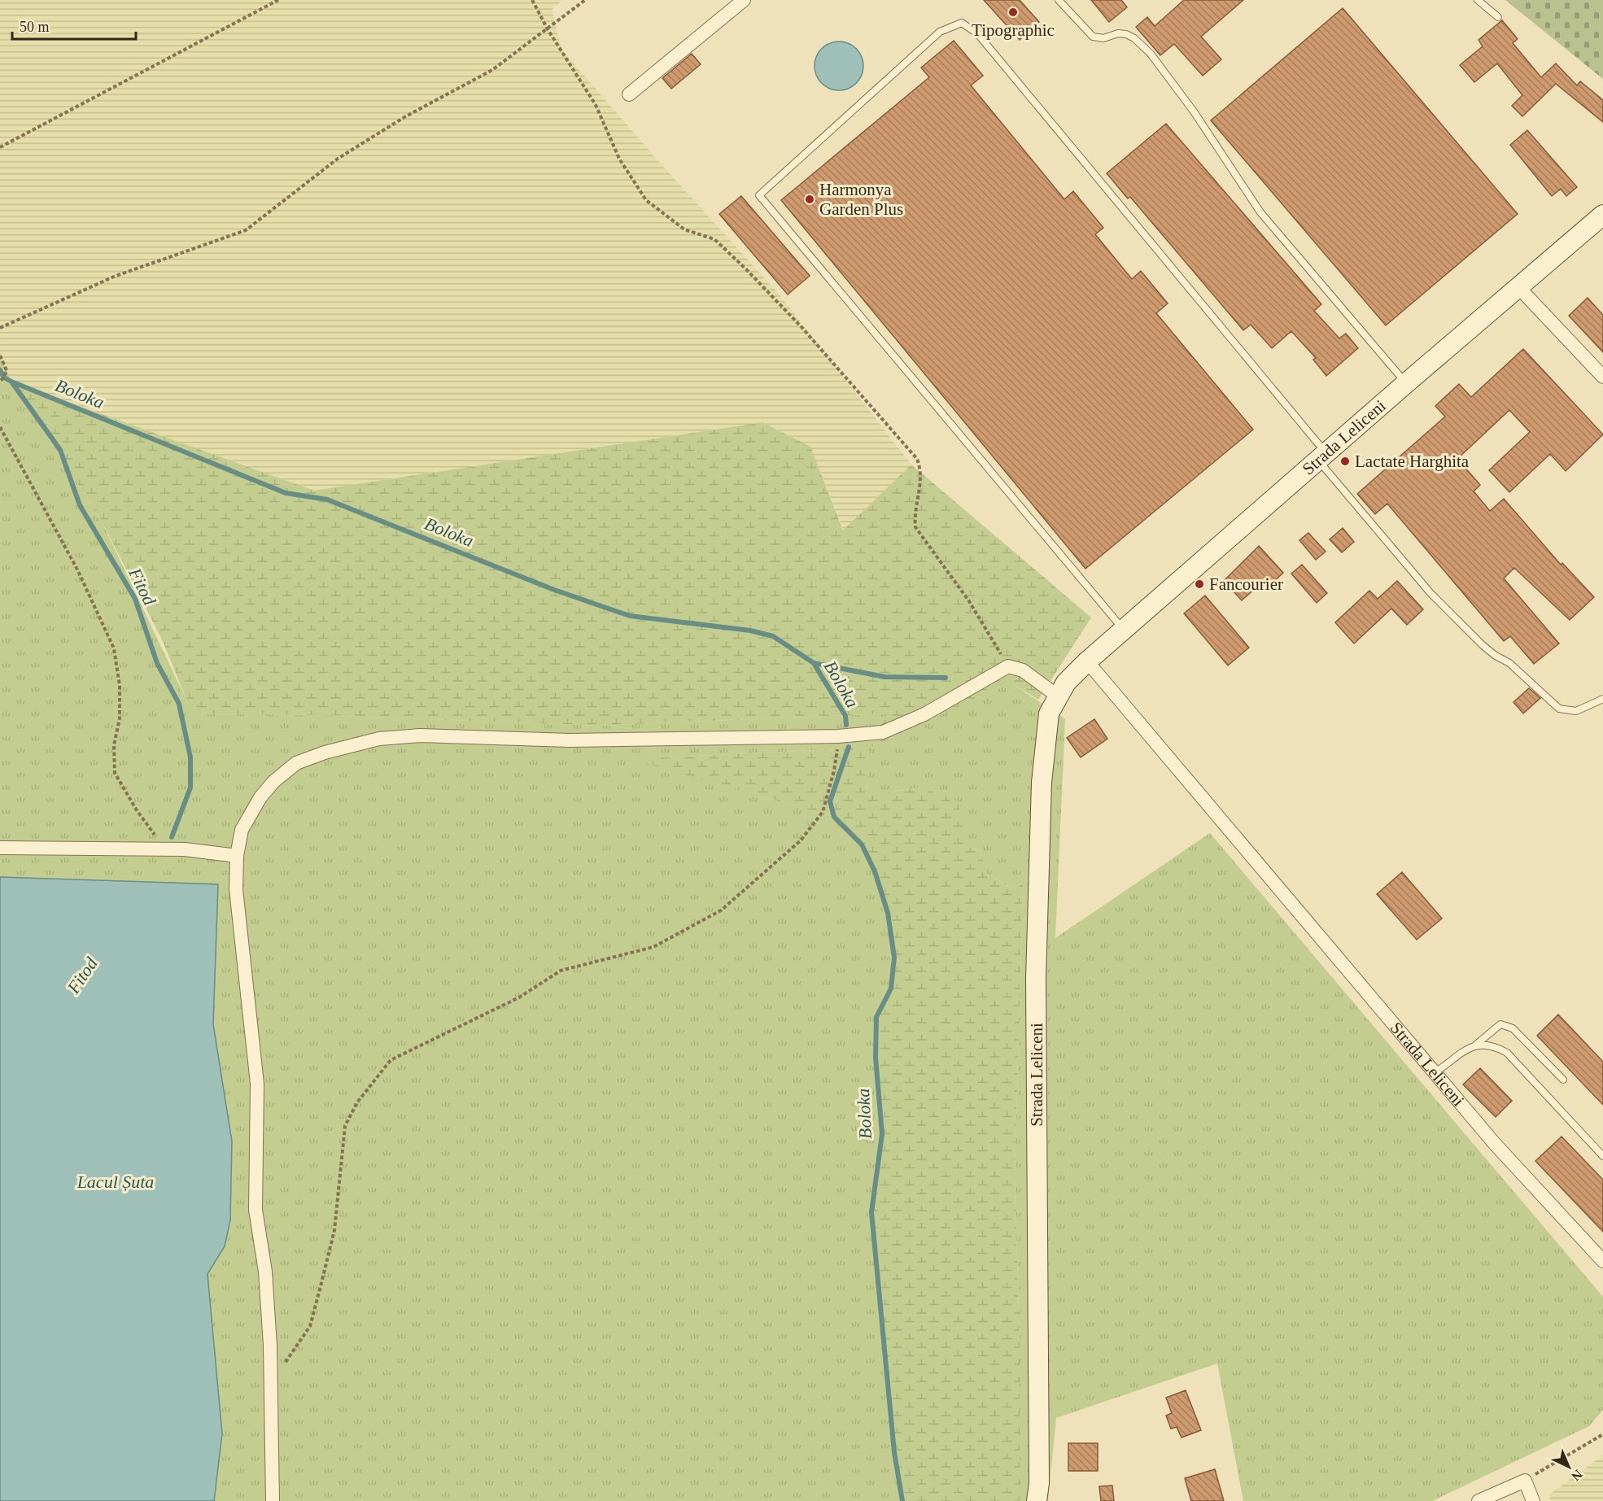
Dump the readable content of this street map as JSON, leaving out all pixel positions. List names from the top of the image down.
{
  "streets": {
    "main road": ["Strada Leliceni"]
  },
  "water": ["Boloka", "Fitod", "Lacul Șuta"],
  "places": [
    "Tipographic",
    "Harmonya Garden Plus",
    "Lactate Harghita",
    "Fancourier"
  ],
  "scale_bar": "50 m",
  "north": "bottom right"
}
